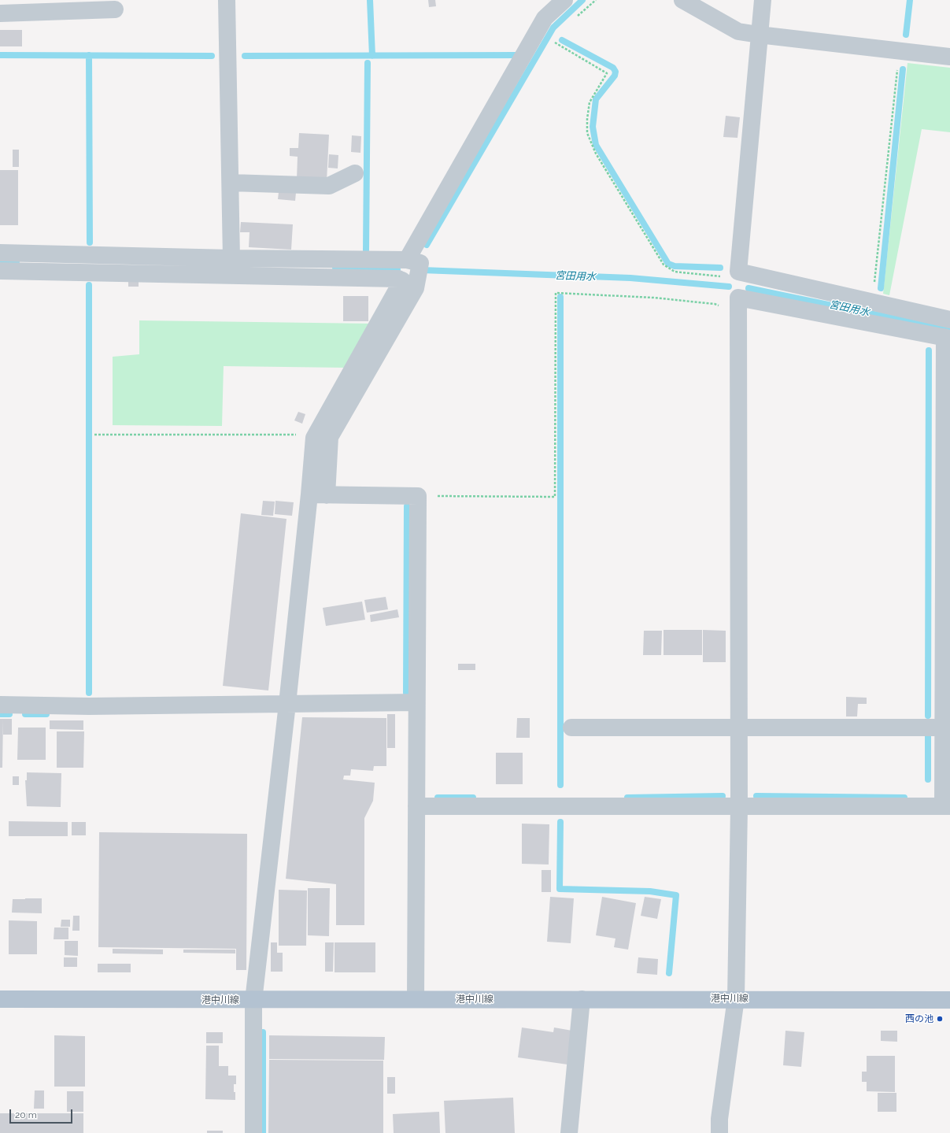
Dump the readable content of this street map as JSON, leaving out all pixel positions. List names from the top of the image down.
{
  "streets": {
    "main road": ["港中川線"]
  },
  "water": ["宮田用水"],
  "places": ["西の池"],
  "scale_bar": "20 m"
}
